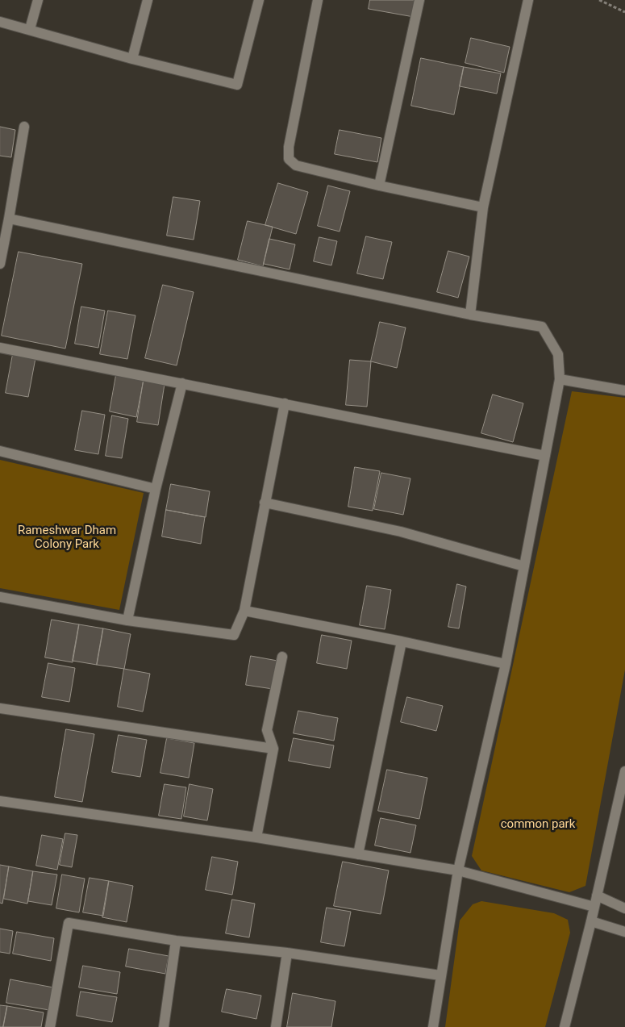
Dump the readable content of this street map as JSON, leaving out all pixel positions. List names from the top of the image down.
{
  "parks": ["Rameshwar Dham Colony Park", "common park"]
}
